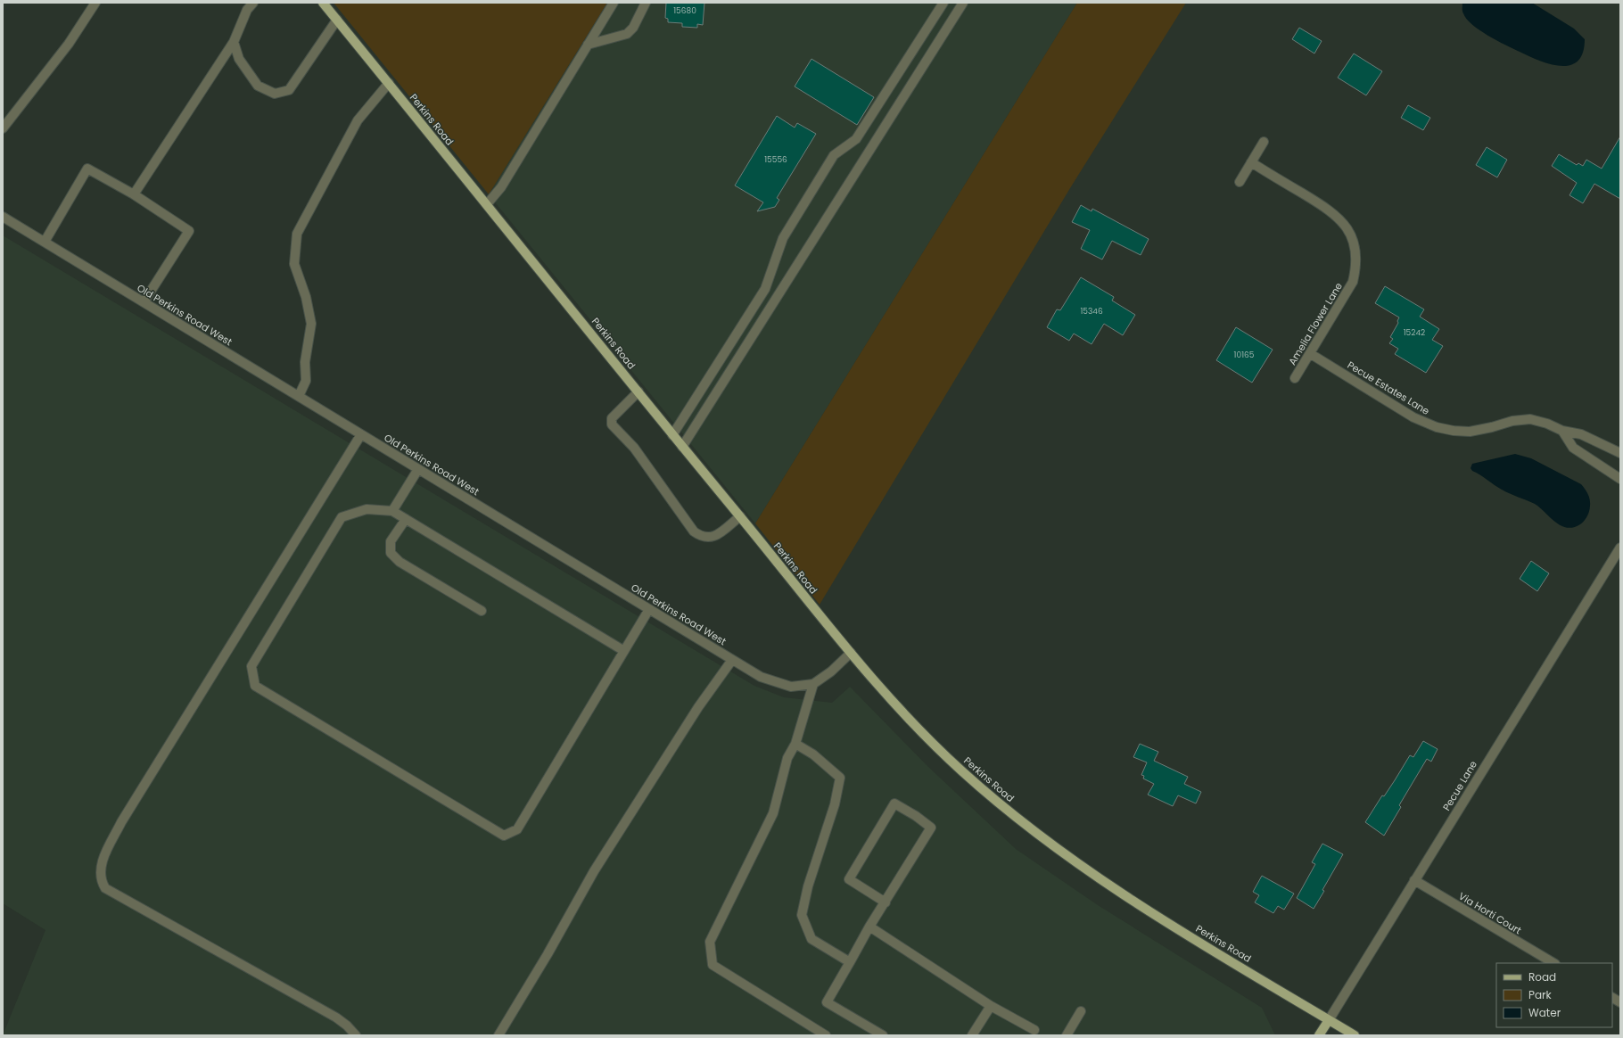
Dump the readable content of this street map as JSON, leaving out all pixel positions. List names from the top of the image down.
{
  "streets": {
    "main road": ["Perkins Road", "Pecue Lane"],
    "street": [
      "Old Perkins Road West",
      "Amelia Flower Lane",
      "Pecue Estates Lane",
      "Via Horti Court"
    ]
  },
  "crossings": [
    ["Perkins Road", "Old Perkins Road West"],
    ["Perkins Road", "Pecue Lane"],
    ["Amelia Flower Lane", "Pecue Estates Lane"],
    ["Pecue Lane", "Via Horti Court"]
  ],
  "house_numbers": [
    "15680",
    "15556",
    "15346",
    "15242",
    "10165"
  ],
  "legend": ["Road", "Park", "Water"]
}
